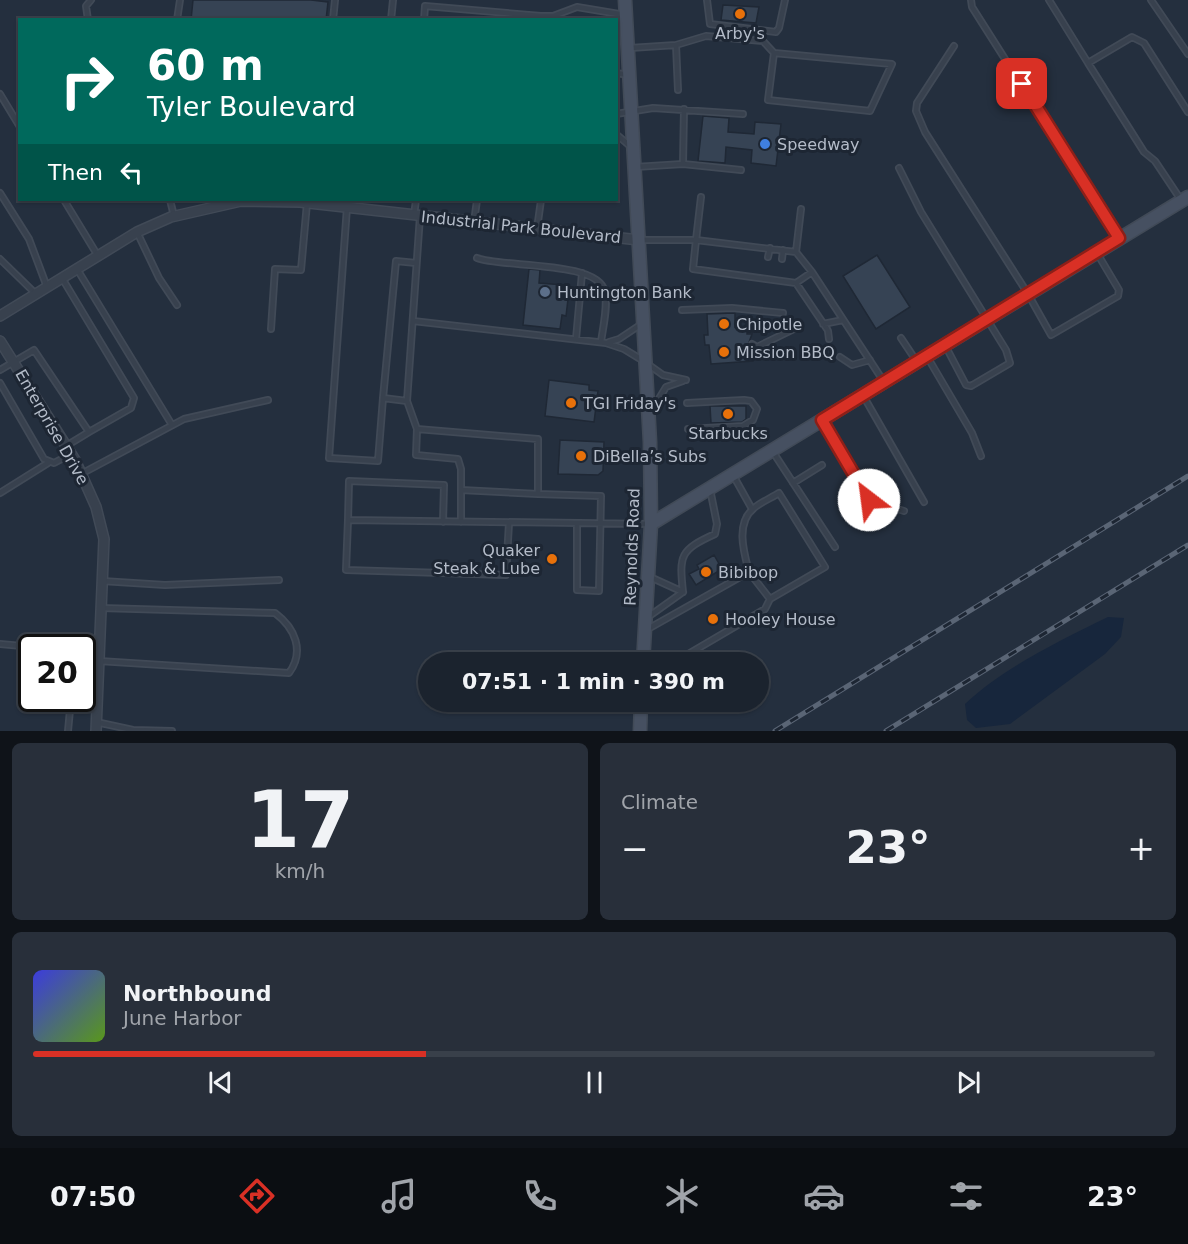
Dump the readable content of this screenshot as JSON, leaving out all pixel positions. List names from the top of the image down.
{
  "streets": {
    "main road": ["Reynolds Road"],
    "street": ["Industrial Park Boulevard", "Enterprise Drive"]
  },
  "crossings": [
    ["Industrial Park Boulevard", "Reynolds Road"]
  ],
  "places": [
    "Arby's",
    "Speedway",
    "Huntington Bank",
    "Chipotle",
    "Mission BBQ",
    "TGI Friday's",
    "Starbucks",
    "DiBella’s Subs",
    "Quaker Steak & Lube",
    "Bibibop",
    "Hooley House"
  ],
  "page": {
    "turn": ["60 m", "Tyler Boulevard"],
    "then": "Then",
    "limit": "20",
    "trip": "07:51 · 1 min · 390 m",
    "tile": [
      ["17", "km/h"],
      "Climate"
    ],
    "heat": ["−", "23°", "+"],
    "song": ["Northbound", "June Harbor"],
    "tabs": ["07:50", "23°"]
  }
}
